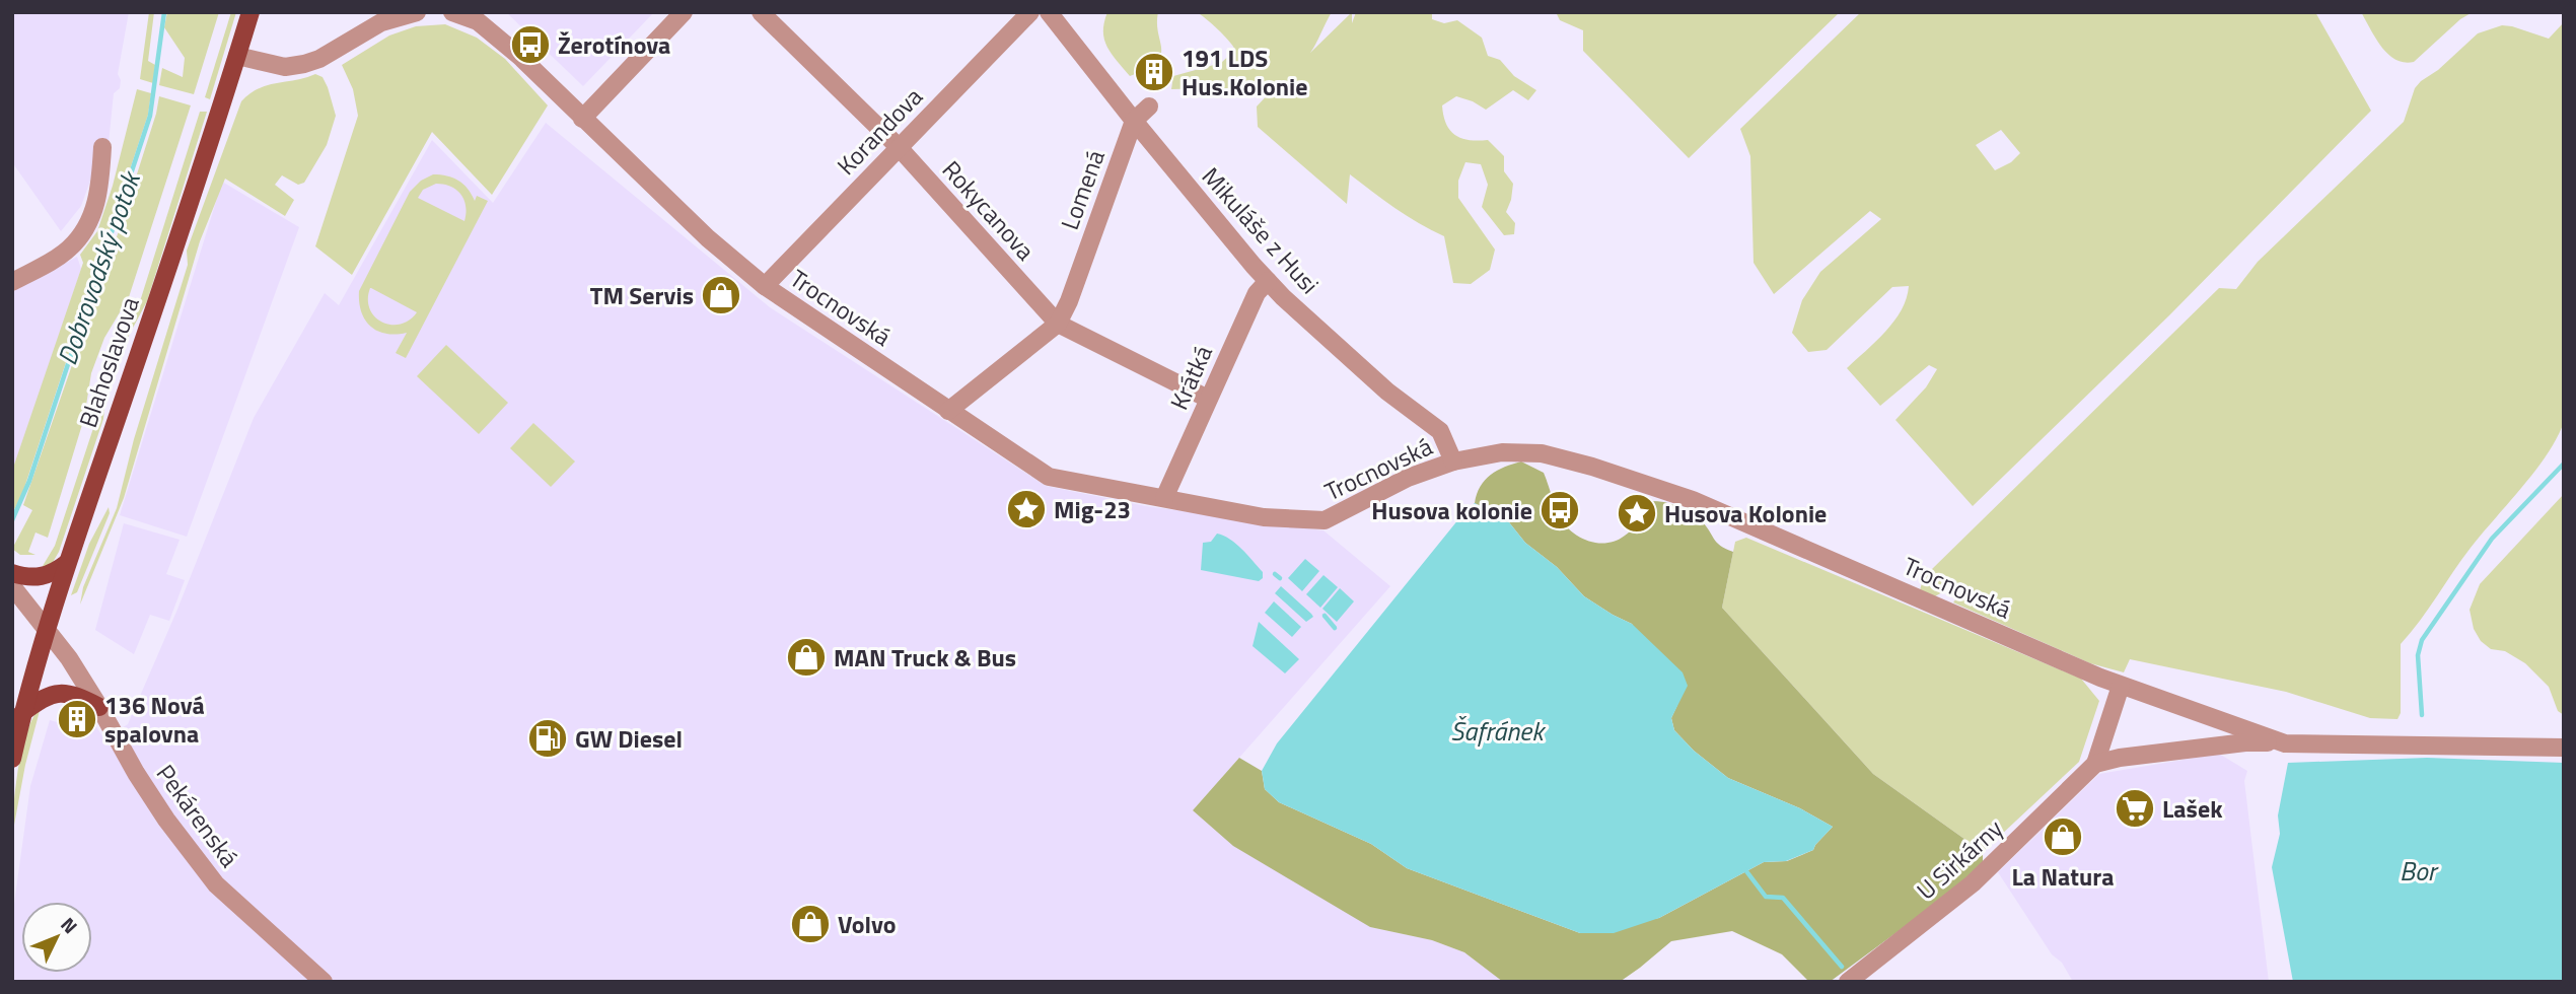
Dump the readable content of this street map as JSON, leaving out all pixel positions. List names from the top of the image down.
{
  "streets": {
    "main road": ["Blahoslavova"],
    "street": [
      "Korandova",
      "Lomená",
      "Rokycanova",
      "Mikuláše z Husi",
      "Trocnovská",
      "Krátká",
      "Pekárenská",
      "U Sirkárny"
    ]
  },
  "crossings": [
    ["Korandova", "Rokycanova"],
    ["Korandova", "Trocnovská"],
    ["Lomená", "Rokycanova"],
    ["Lomená", "Mikuláše z Husi"],
    ["Lomená", "Trocnovská"],
    ["Rokycanova", "Krátká"],
    ["Mikuláše z Husi", "Trocnovská"],
    ["Mikuláše z Husi", "Krátká"],
    ["Trocnovská", "Krátká"],
    ["Trocnovská", "U Sirkárny"],
    ["Blahoslavova", "Pekárenská"]
  ],
  "water": ["Dobrovodský potok", "Šafránek", "Bor"],
  "places": {
    "bus stop": ["Žerotínova", "Husova kolonie"],
    "building": ["191 LDS Hus.Kolonie", "136 Nová spalovna"],
    "shop": [
      "TM Servis",
      "MAN Truck & Bus",
      "La Natura",
      "Volvo"
    ],
    "place": ["Mig-23", "Husova Kolonie"],
    "fuel station": ["GW Diesel"],
    "supermarket": ["Lašek"]
  },
  "north": "top right"
}
